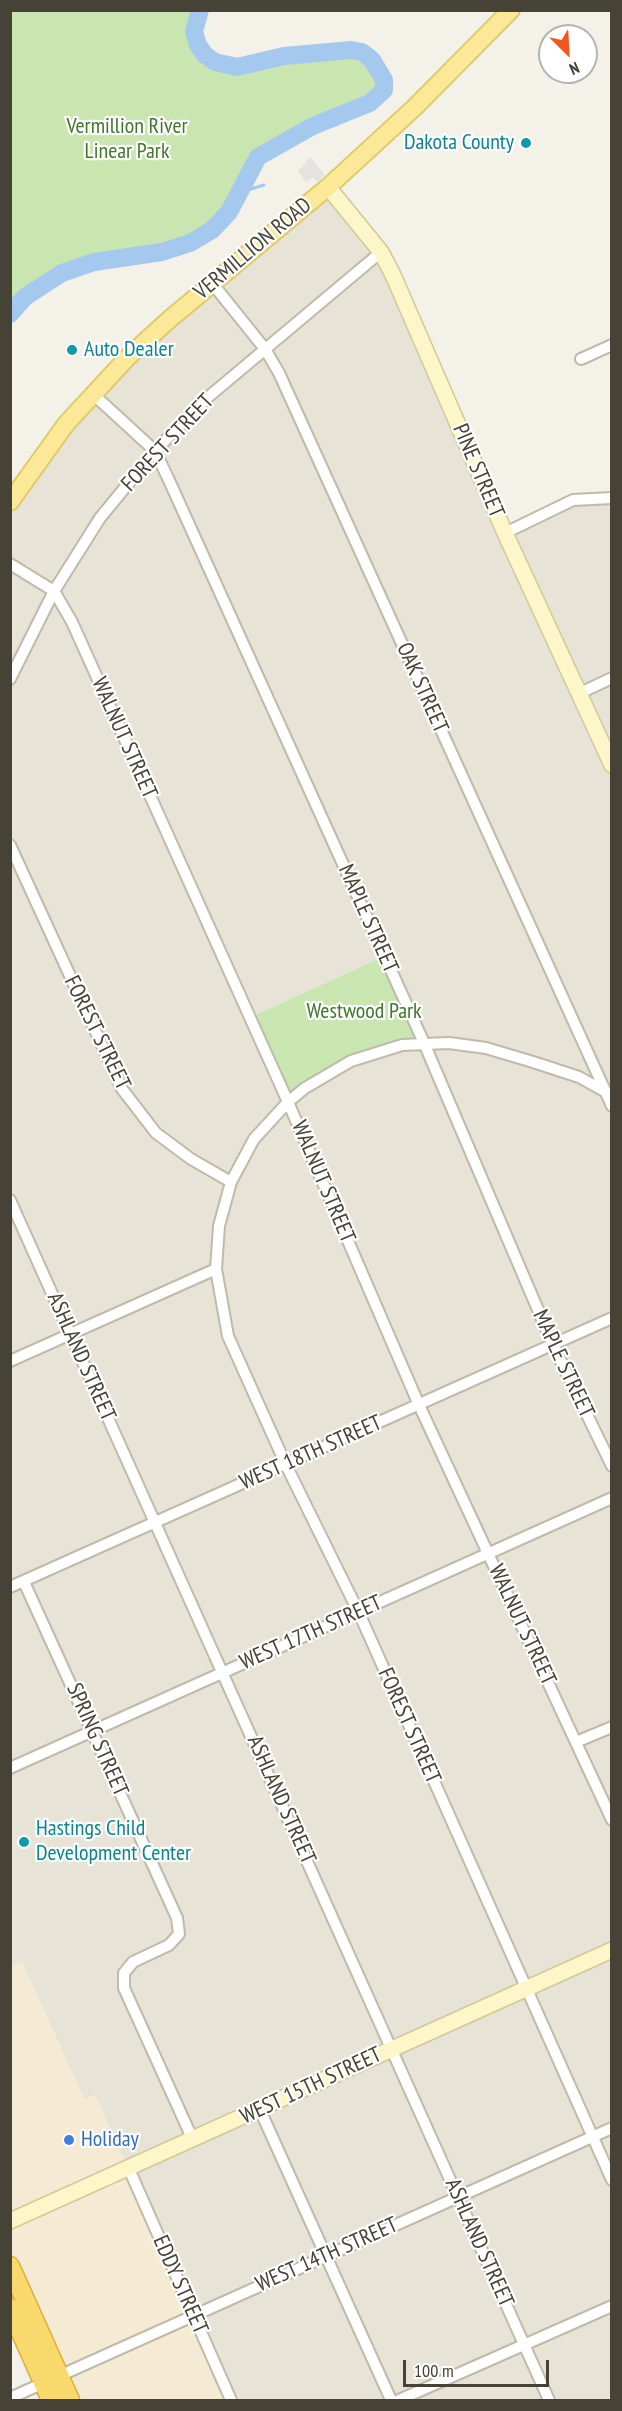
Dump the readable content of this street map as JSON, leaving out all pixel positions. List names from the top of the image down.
{
  "streets": {
    "main road": ["VERMILLION ROAD"],
    "street": [
      "FOREST STREET",
      "PINE STREET",
      "OAK STREET",
      "WALNUT STREET",
      "MAPLE STREET",
      "ASHLAND STREET",
      "WEST 18TH STREET",
      "WEST 17TH STREET",
      "SPRING STREET",
      "WEST 15TH STREET",
      "WEST 14TH STREET",
      "EDDY STREET"
    ]
  },
  "crossings": [
    ["VERMILLION ROAD", "PINE STREET"],
    ["VERMILLION ROAD", "OAK STREET"],
    ["VERMILLION ROAD", "MAPLE STREET"],
    ["FOREST STREET", "PINE STREET"],
    ["FOREST STREET", "OAK STREET"],
    ["FOREST STREET", "WALNUT STREET"],
    ["FOREST STREET", "MAPLE STREET"],
    ["FOREST STREET", "WEST 18TH STREET"],
    ["FOREST STREET", "WEST 17TH STREET"],
    ["FOREST STREET", "WEST 15TH STREET"],
    ["FOREST STREET", "WEST 14TH STREET"],
    ["WALNUT STREET", "WEST 18TH STREET"],
    ["WALNUT STREET", "WEST 17TH STREET"],
    ["MAPLE STREET", "WEST 18TH STREET"],
    ["ASHLAND STREET", "WEST 18TH STREET"],
    ["ASHLAND STREET", "WEST 17TH STREET"],
    ["ASHLAND STREET", "WEST 15TH STREET"],
    ["ASHLAND STREET", "WEST 14TH STREET"],
    ["WEST 18TH STREET", "SPRING STREET"],
    ["WEST 17TH STREET", "SPRING STREET"],
    ["SPRING STREET", "WEST 15TH STREET"],
    ["WEST 15TH STREET", "EDDY STREET"],
    ["WEST 14TH STREET", "EDDY STREET"]
  ],
  "parks": ["Vermillion River Linear Park", "Westwood Park"],
  "places": [
    "Dakota County",
    "Auto Dealer",
    "Hastings Child Development Center",
    "Holiday"
  ],
  "scale_bar": "100 m",
  "north": "bottom right"
}
